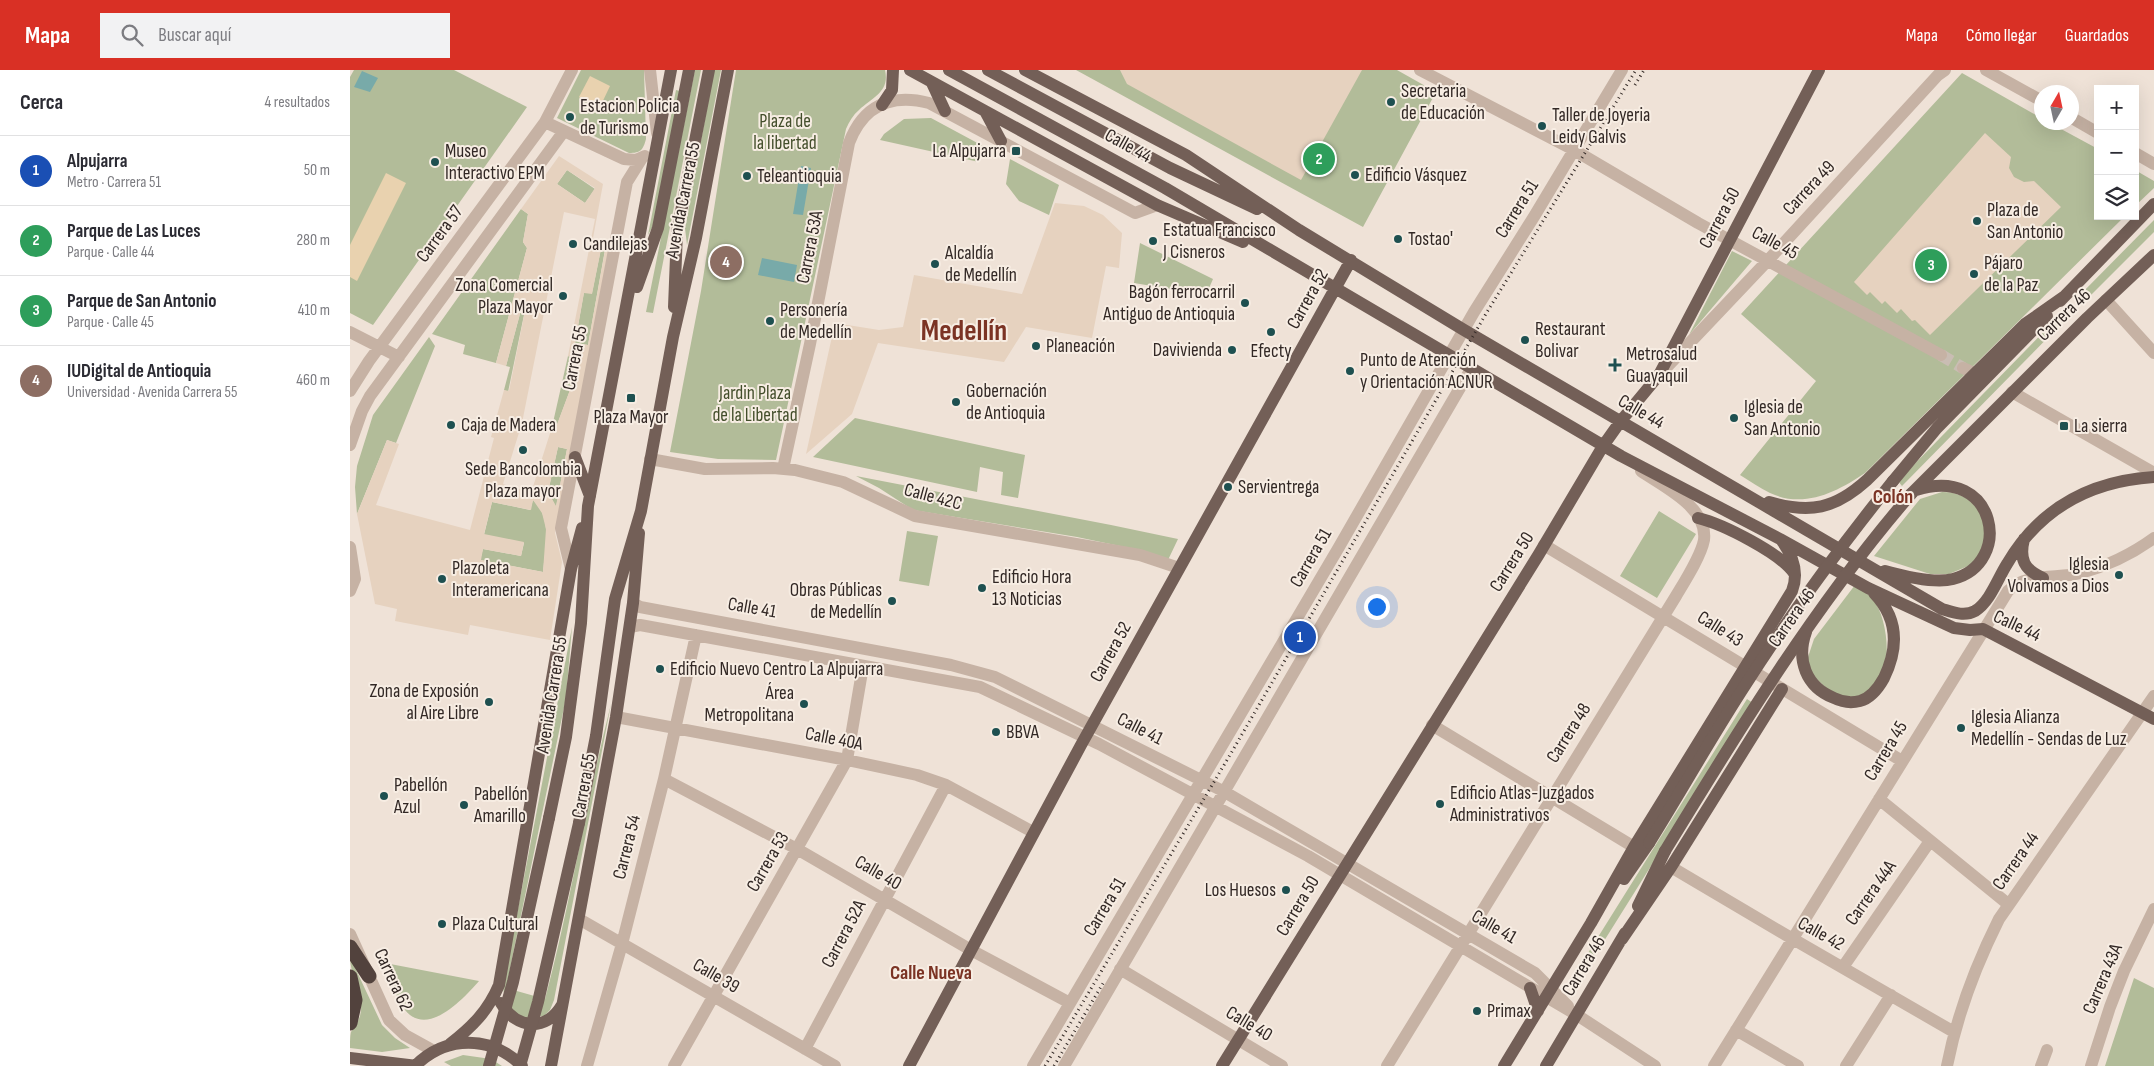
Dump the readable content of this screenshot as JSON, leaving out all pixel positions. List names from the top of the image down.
{
  "streets": {
    "main road": [
      "Calle 44",
      "Avenida Carrera 55",
      "Carrera 50",
      "Carrera 52",
      "Carrera 46",
      "Carrera 55"
    ],
    "street": [
      "Carrera 49",
      "Carrera 51",
      "Carrera 57",
      "Calle 45",
      "Carrera 53A",
      "Calle 42C",
      "Calle 41",
      "Calle 43",
      "Carrera 48",
      "Calle 40A",
      "Carrera 45",
      "Carrera 54",
      "Carrera 44",
      "Carrera 53",
      "Calle 40",
      "Carrera 44A",
      "Carrera 52A",
      "Calle 42",
      "Calle 39",
      "Carrera 43A",
      "Carrera 62"
    ]
  },
  "crossings": [
    ["Calle 44", "Carrera 51"],
    ["Calle 44", "Carrera 50"],
    ["Calle 44", "Carrera 52"],
    ["Calle 44", "Carrera 46"],
    ["Calle 44", "Carrera 48"],
    ["Calle 44", "Carrera 45"],
    ["Calle 44", "Carrera 44"],
    ["Carrera 49", "Carrera 50"],
    ["Carrera 49", "Calle 45"],
    ["Avenida Carrera 55", "Carrera 55"],
    ["Avenida Carrera 55", "Calle 42C"],
    ["Carrera 51", "Calle 45"],
    ["Carrera 51", "Calle 41"],
    ["Carrera 51", "Calle 40"],
    ["Carrera 50", "Calle 45"],
    ["Carrera 50", "Calle 41"],
    ["Carrera 50", "Calle 43"],
    ["Carrera 50", "Calle 40"],
    ["Carrera 53A", "Calle 42C"],
    ["Carrera 52", "Calle 42C"],
    ["Carrera 52", "Calle 41"],
    ["Carrera 52", "Calle 40A"],
    ["Carrera 52", "Calle 40"],
    ["Carrera 46", "Calle 41"],
    ["Carrera 46", "Calle 43"],
    ["Carrera 55", "Calle 41"],
    ["Carrera 55", "Calle 40A"],
    ["Carrera 55", "Calle 39"],
    ["Calle 41", "Carrera 48"],
    ["Calle 41", "Carrera 54"],
    ["Calle 41", "Carrera 53"],
    ["Calle 43", "Carrera 48"],
    ["Calle 43", "Carrera 45"],
    ["Calle 40A", "Carrera 54"],
    ["Calle 40A", "Carrera 53"],
    ["Calle 40A", "Carrera 52A"],
    ["Carrera 45", "Calle 42"],
    ["Carrera 54", "Calle 40"],
    ["Carrera 54", "Calle 39"],
    ["Carrera 44", "Calle 42"],
    ["Carrera 53", "Calle 40"],
    ["Carrera 53", "Calle 39"],
    ["Calle 40", "Carrera 52A"],
    ["Carrera 44A", "Calle 42"],
    ["Carrera 52A", "Calle 39"]
  ],
  "districts": ["Medellín", "Colón", "Calle Nueva"],
  "parks": ["Plaza de la libertad", "Jardin Plaza de la Libertad"],
  "places": {
    "other": [
      "Secretaria de Educación",
      "Estacion Policia de Turismo",
      "Taller de Joyeria Leidy Galvis",
      "Museo Interactivo EPM",
      "Edificio Vásquez",
      "Teleantioquia",
      "Plaza de San Antonio",
      "Tostao'",
      "Estatua Francisco J Cisneros",
      "Candilejas",
      "Alcaldía de Medellín",
      "Pájaro de la Paz",
      "Zona Comercial Plaza Mayor",
      "Bagón ferrocarril Antiguo de Antioquia",
      "Personería de Medellín",
      "Efecty",
      "Restaurant Bolivar",
      "Planeación",
      "Davivienda",
      "Punto de Atención y Orientación ACNUR",
      "Gobernación de Antioquia",
      "Iglesia de San Antonio",
      "Caja de Madera",
      "Sede Bancolombia Plaza mayor",
      "Servientrega",
      "Iglesia Volvamos a Dios",
      "Plazoleta Interamericana",
      "Edificio Hora 13 Noticias",
      "Obras Públicas de Medellín",
      "Edificio Nuevo Centro La Alpujarra",
      "Zona de Exposión al Aire Libre",
      "Área Metropolitana",
      "Iglesia Alianza Medellín - Sendas de Luz",
      "BBVA",
      "Pabellón Azul",
      "Edificio Atlas-Juzgados Administrativos",
      "Pabellón Amarillo",
      "Los Huesos",
      "Plaza Cultural",
      "Primax"
    ],
    "transit": ["La Alpujarra", "Plaza Mayor", "La sierra"],
    "health": ["Metrosalud Guayaquil"]
  },
  "north": "top",
  "page": {
    "header": "Mapa",
    "search": "Buscar aquí",
    "nav": ["Mapa", "Cómo llegar", "Guardados"],
    "heading": ["Cerca", "4 resultados"],
    "map_buttons": ["+", "−"],
    "list": [
      {
        "mark": "1",
        "name": "Alpujarra",
        "note": "Metro · Carrera 51",
        "value": "50 m"
      },
      {
        "mark": "2",
        "name": "Parque de Las Luces",
        "note": "Parque · Calle 44",
        "value": "280 m"
      },
      {
        "mark": "3",
        "name": "Parque de San Antonio",
        "note": "Parque · Calle 45",
        "value": "410 m"
      },
      {
        "mark": "4",
        "name": "IUDigital de Antioquia",
        "note": "Universidad · Avenida Carrera 55",
        "value": "460 m"
      }
    ],
    "pins": [
      "2",
      "4",
      "3",
      "1"
    ]
  }
}
